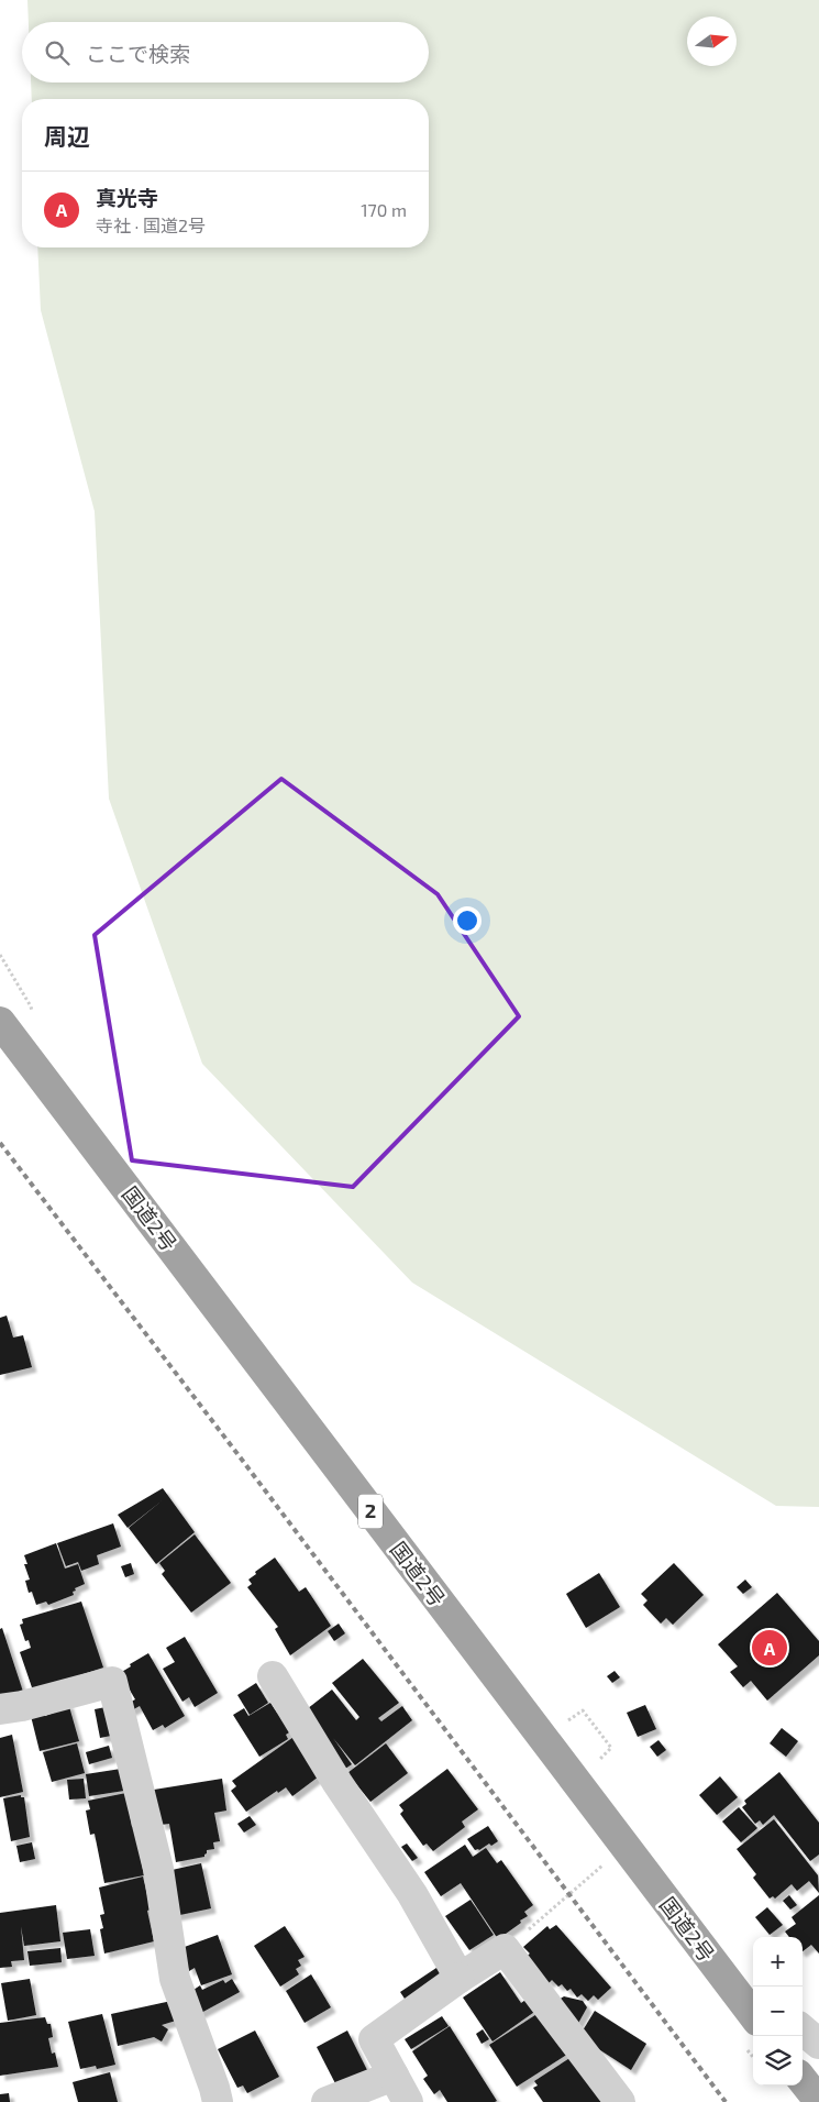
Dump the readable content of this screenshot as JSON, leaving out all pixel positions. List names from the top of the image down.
{
  "streets": {
    "highway": ["国道2号", "2"]
  },
  "north": "right",
  "page": {
    "search": "ここで検索",
    "heading": "周辺",
    "list": [
      {
        "mark": "A",
        "name": "真光寺",
        "note": "寺社 · 国道2号",
        "value": "170 m"
      }
    ],
    "pins": "A",
    "map_buttons": ["+", "−"]
  }
}
